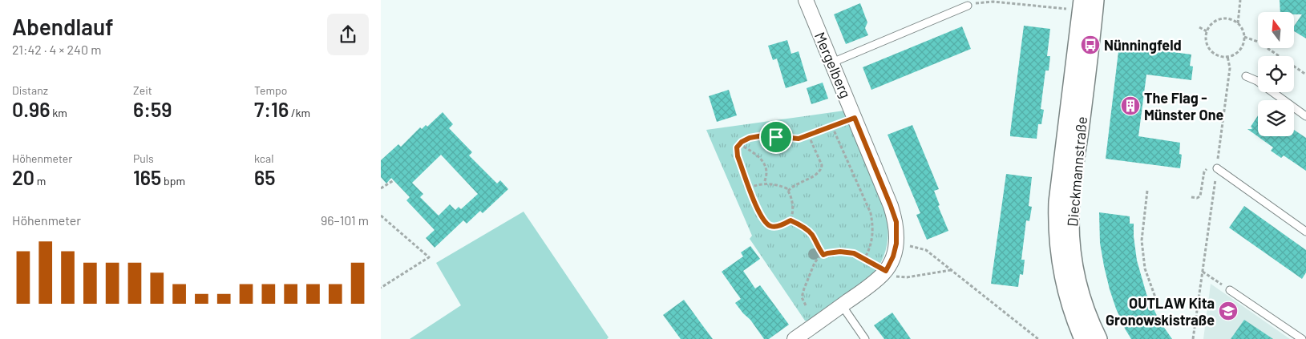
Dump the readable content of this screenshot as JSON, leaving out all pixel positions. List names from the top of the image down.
{
  "streets": {
    "street": ["Mergelberg", "Dieckmannstraße"]
  },
  "places": {
    "bus stop": ["Nünningfeld"],
    "building": ["The Flag - Münster One"],
    "school or university": ["OUTLAW Kita Gronowskistraße"]
  },
  "north": "top",
  "page": {
    "heading": ["Abendlauf", "21:42 · 4 × 240 m"],
    "stats": [
      ["Distanz", "0.96 km"],
      ["Zeit", "6:59"],
      ["Tempo", "7:16 /km"],
      ["Höhenmeter", "20 m"],
      ["Puls", "165 bpm"],
      ["kcal", "65"]
    ],
    "chart": ["Höhenmeter", "96–101 m"]
  }
}
